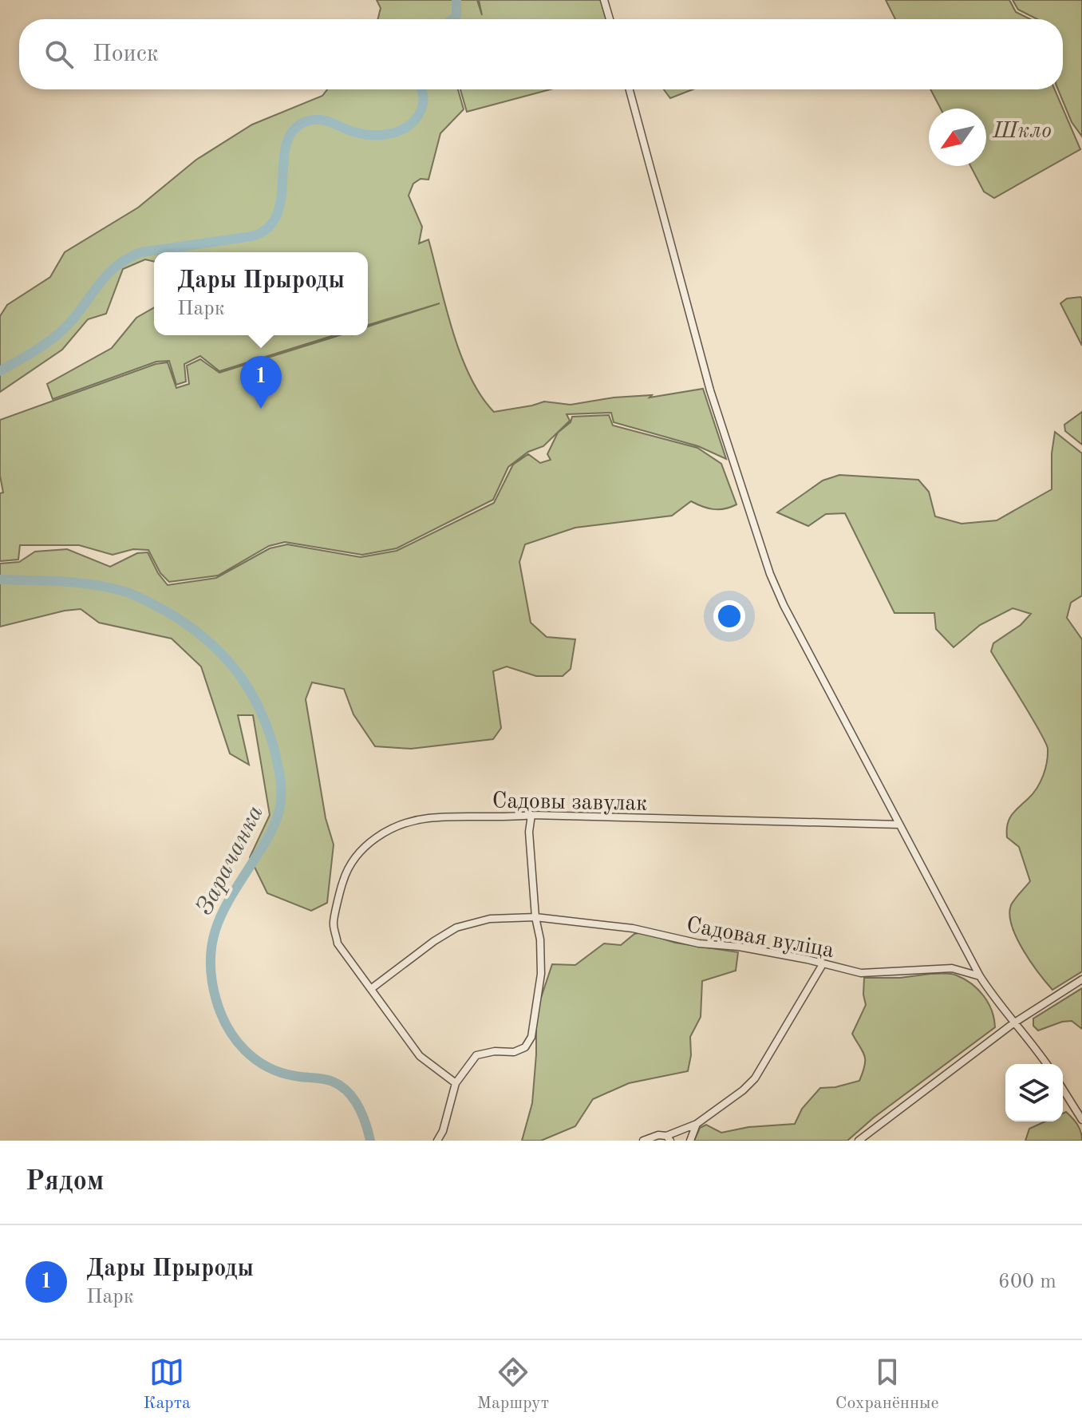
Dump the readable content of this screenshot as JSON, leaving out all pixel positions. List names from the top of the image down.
{
  "streets": {
    "street": ["Садовы завулак", "Садовая вуліца"]
  },
  "crossings": [
    ["Садовы завулак", "Садовая вуліца"]
  ],
  "water": ["Зарачанка"],
  "parks": ["Шкло"],
  "north": "bottom left",
  "page": {
    "search": "Поиск",
    "popup": ["Дары Прыроды", "Парк"],
    "pins": "1",
    "heading": "Рядом",
    "list": [
      {
        "mark": "1",
        "name": "Дары Прыроды",
        "note": "Парк",
        "value": "600 m"
      }
    ],
    "nav": ["Карта", "Маршрут", "Сохранённые"]
  }
}
